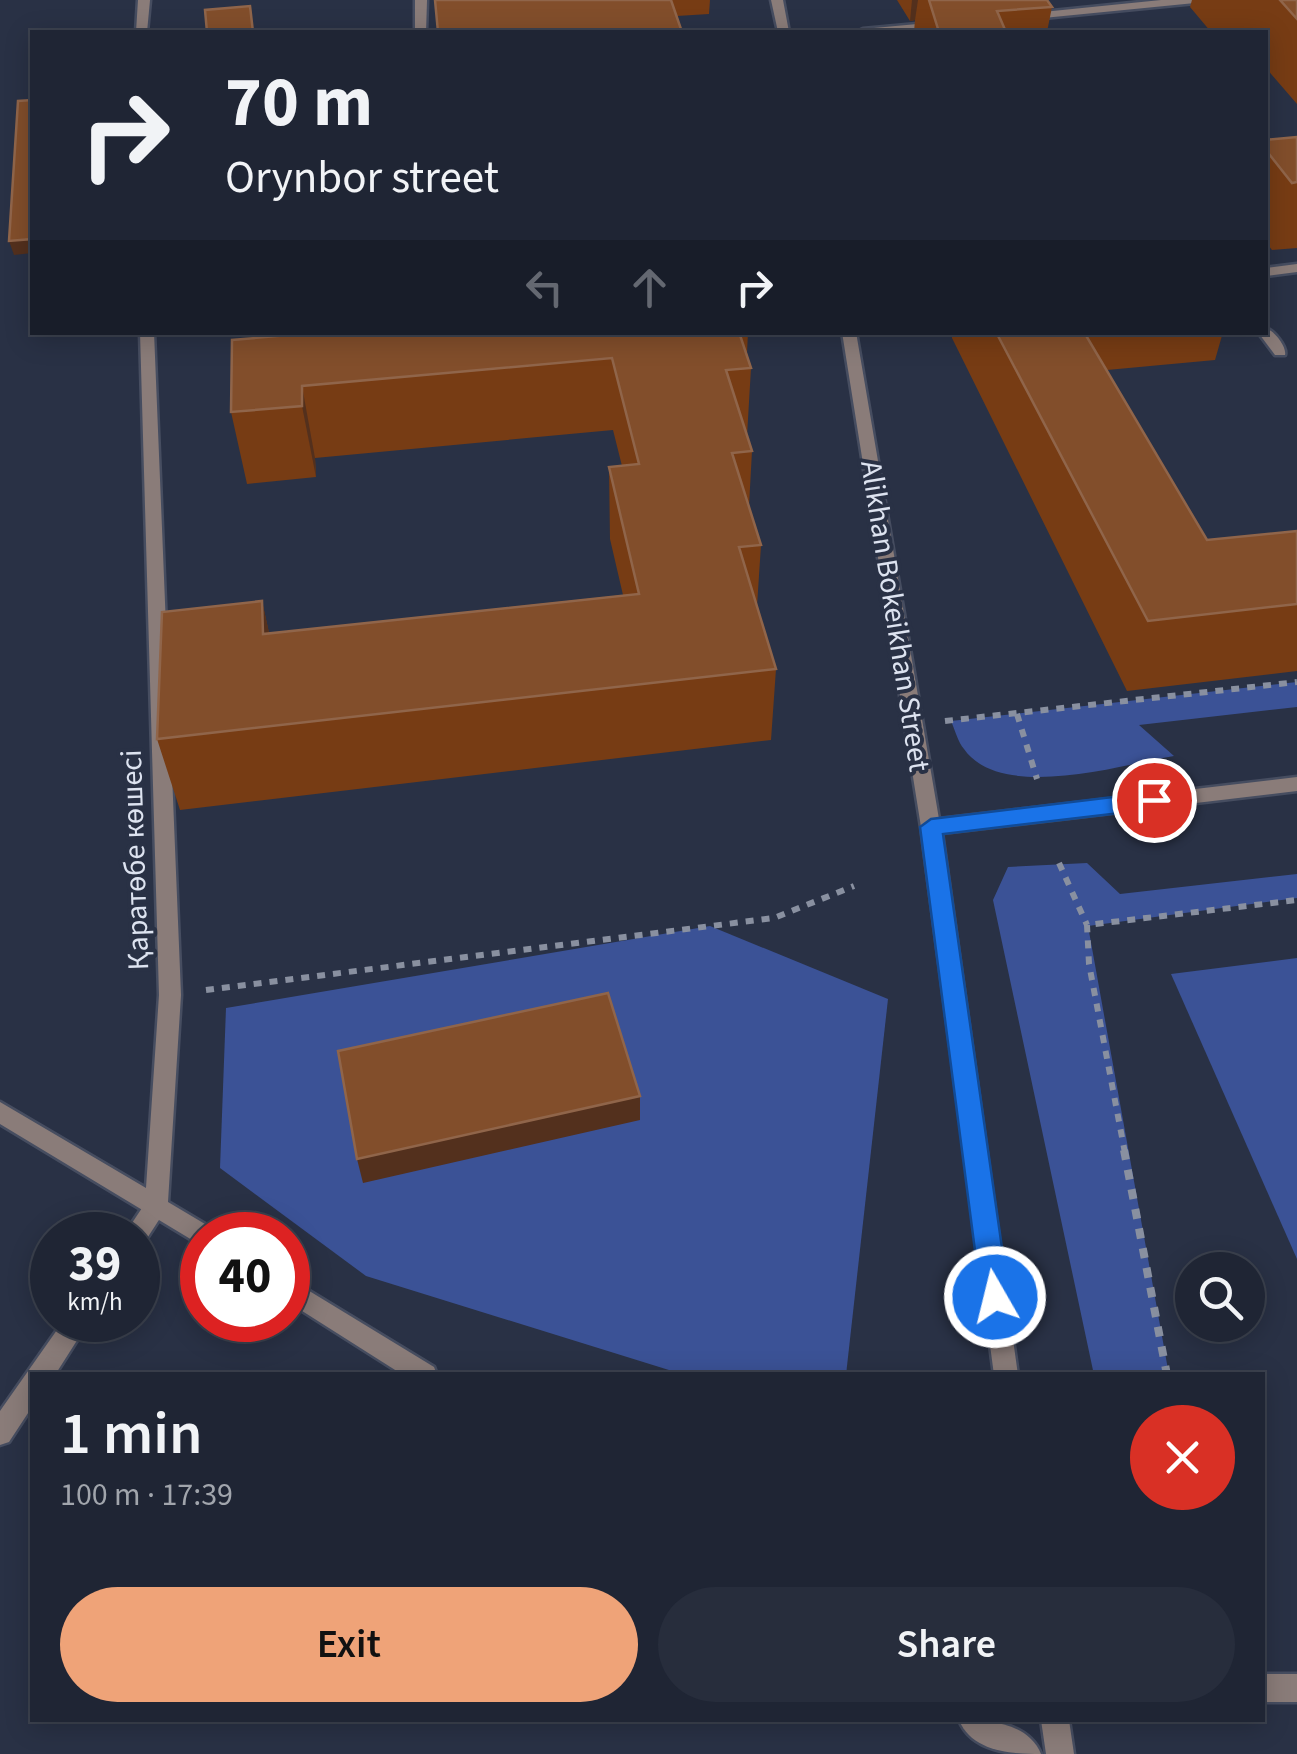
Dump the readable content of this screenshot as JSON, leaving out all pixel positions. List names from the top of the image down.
{
  "streets": {
    "street": ["Alikhan Bokeikhan Street", "Қаратөбе көшесі"]
  },
  "page": {
    "turn": ["70 m", "Orynbor street"],
    "speed": "39 km/h",
    "limit": "40",
    "heading": ["1 min", "100 m · 17:39"],
    "buttons": ["Exit", "Share"]
  }
}
